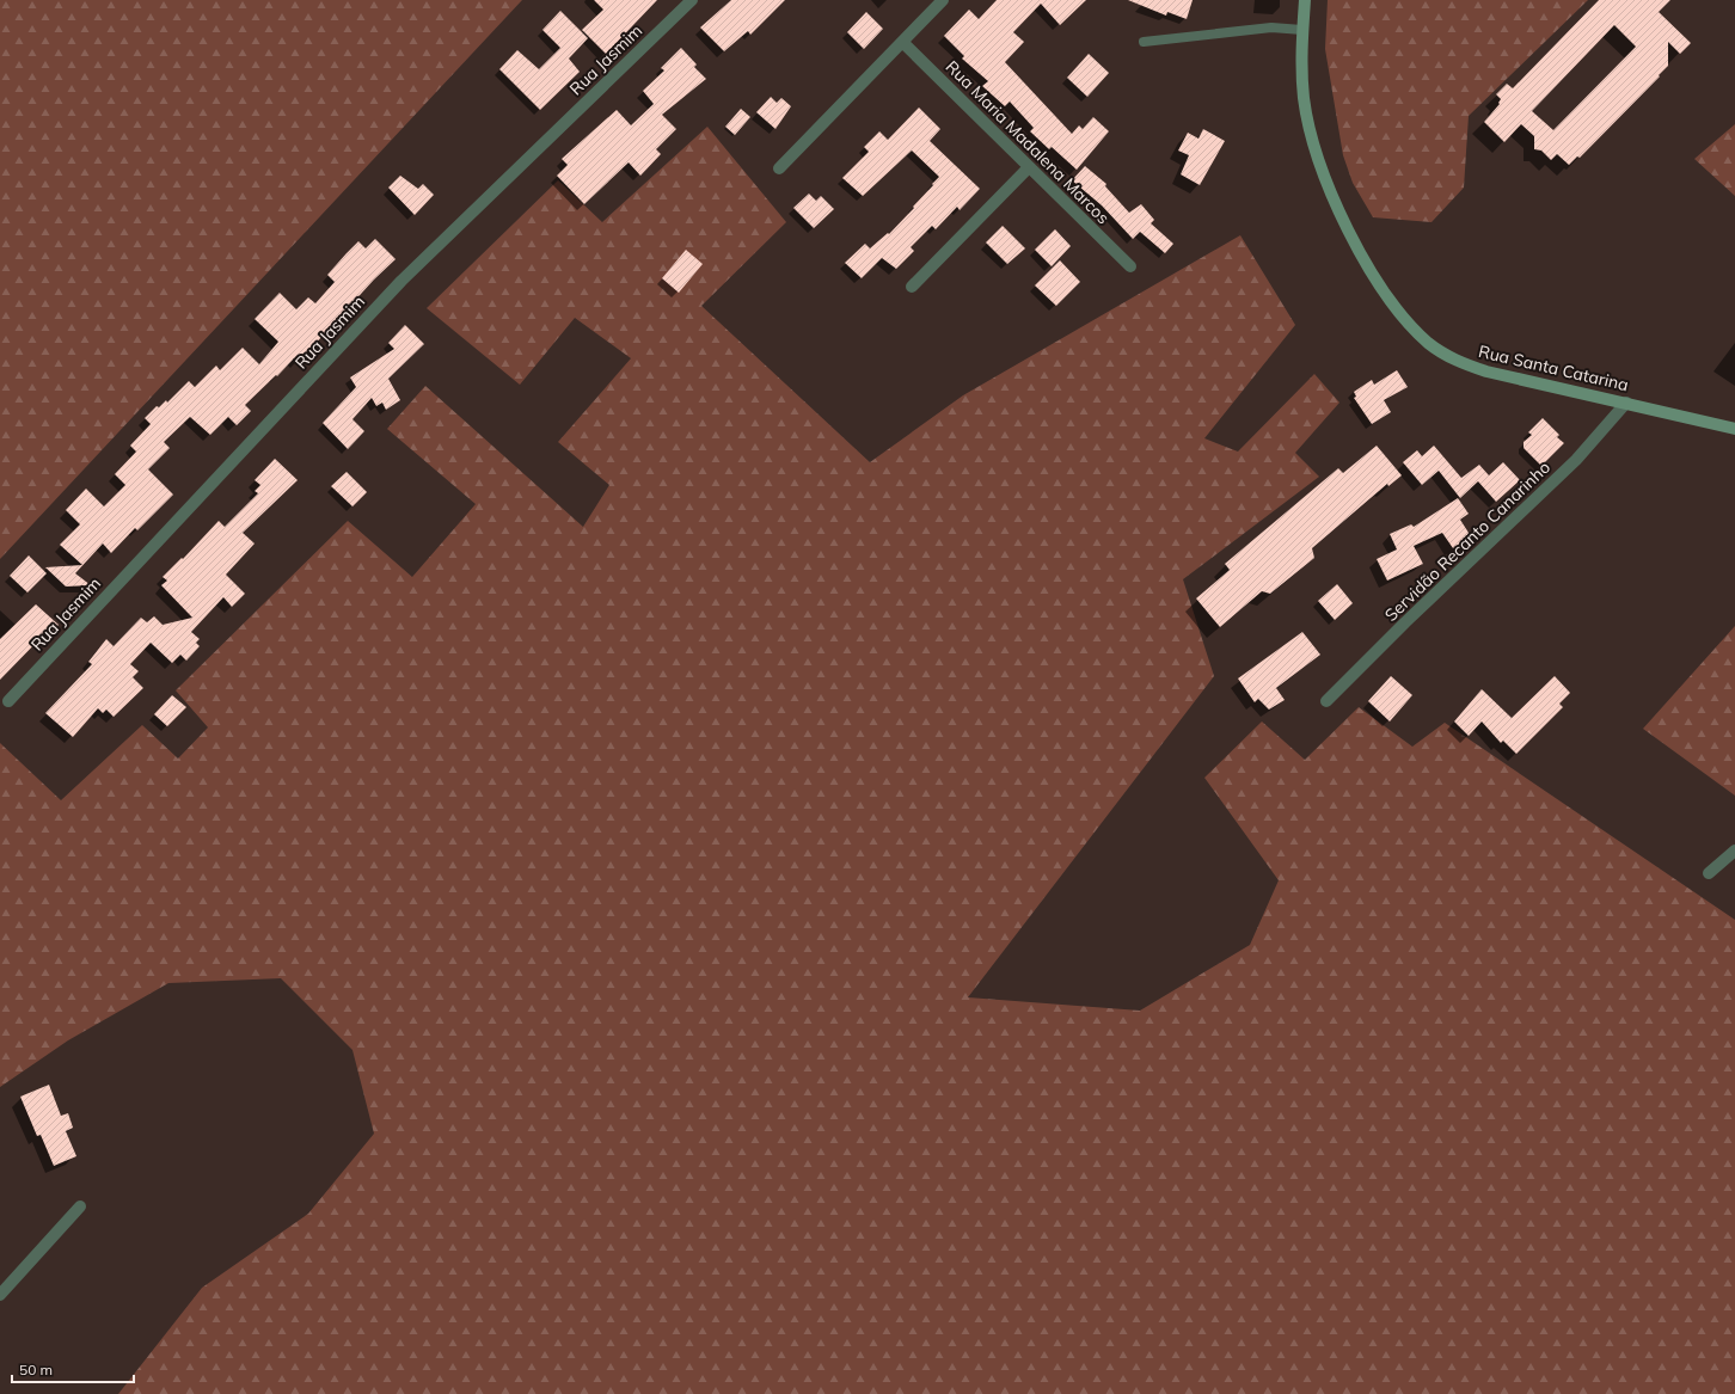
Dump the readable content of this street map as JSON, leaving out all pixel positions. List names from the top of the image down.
{
  "streets": {
    "main road": ["Rua Santa Catarina"],
    "street": ["Rua Jasmim", "Rua Maria Madalena Marcos", "Servidão Recanto Canarinho"]
  },
  "crossings": [
    ["Rua Santa Catarina", "Servidão Recanto Canarinho"]
  ],
  "scale_bar": "50 m"
}
